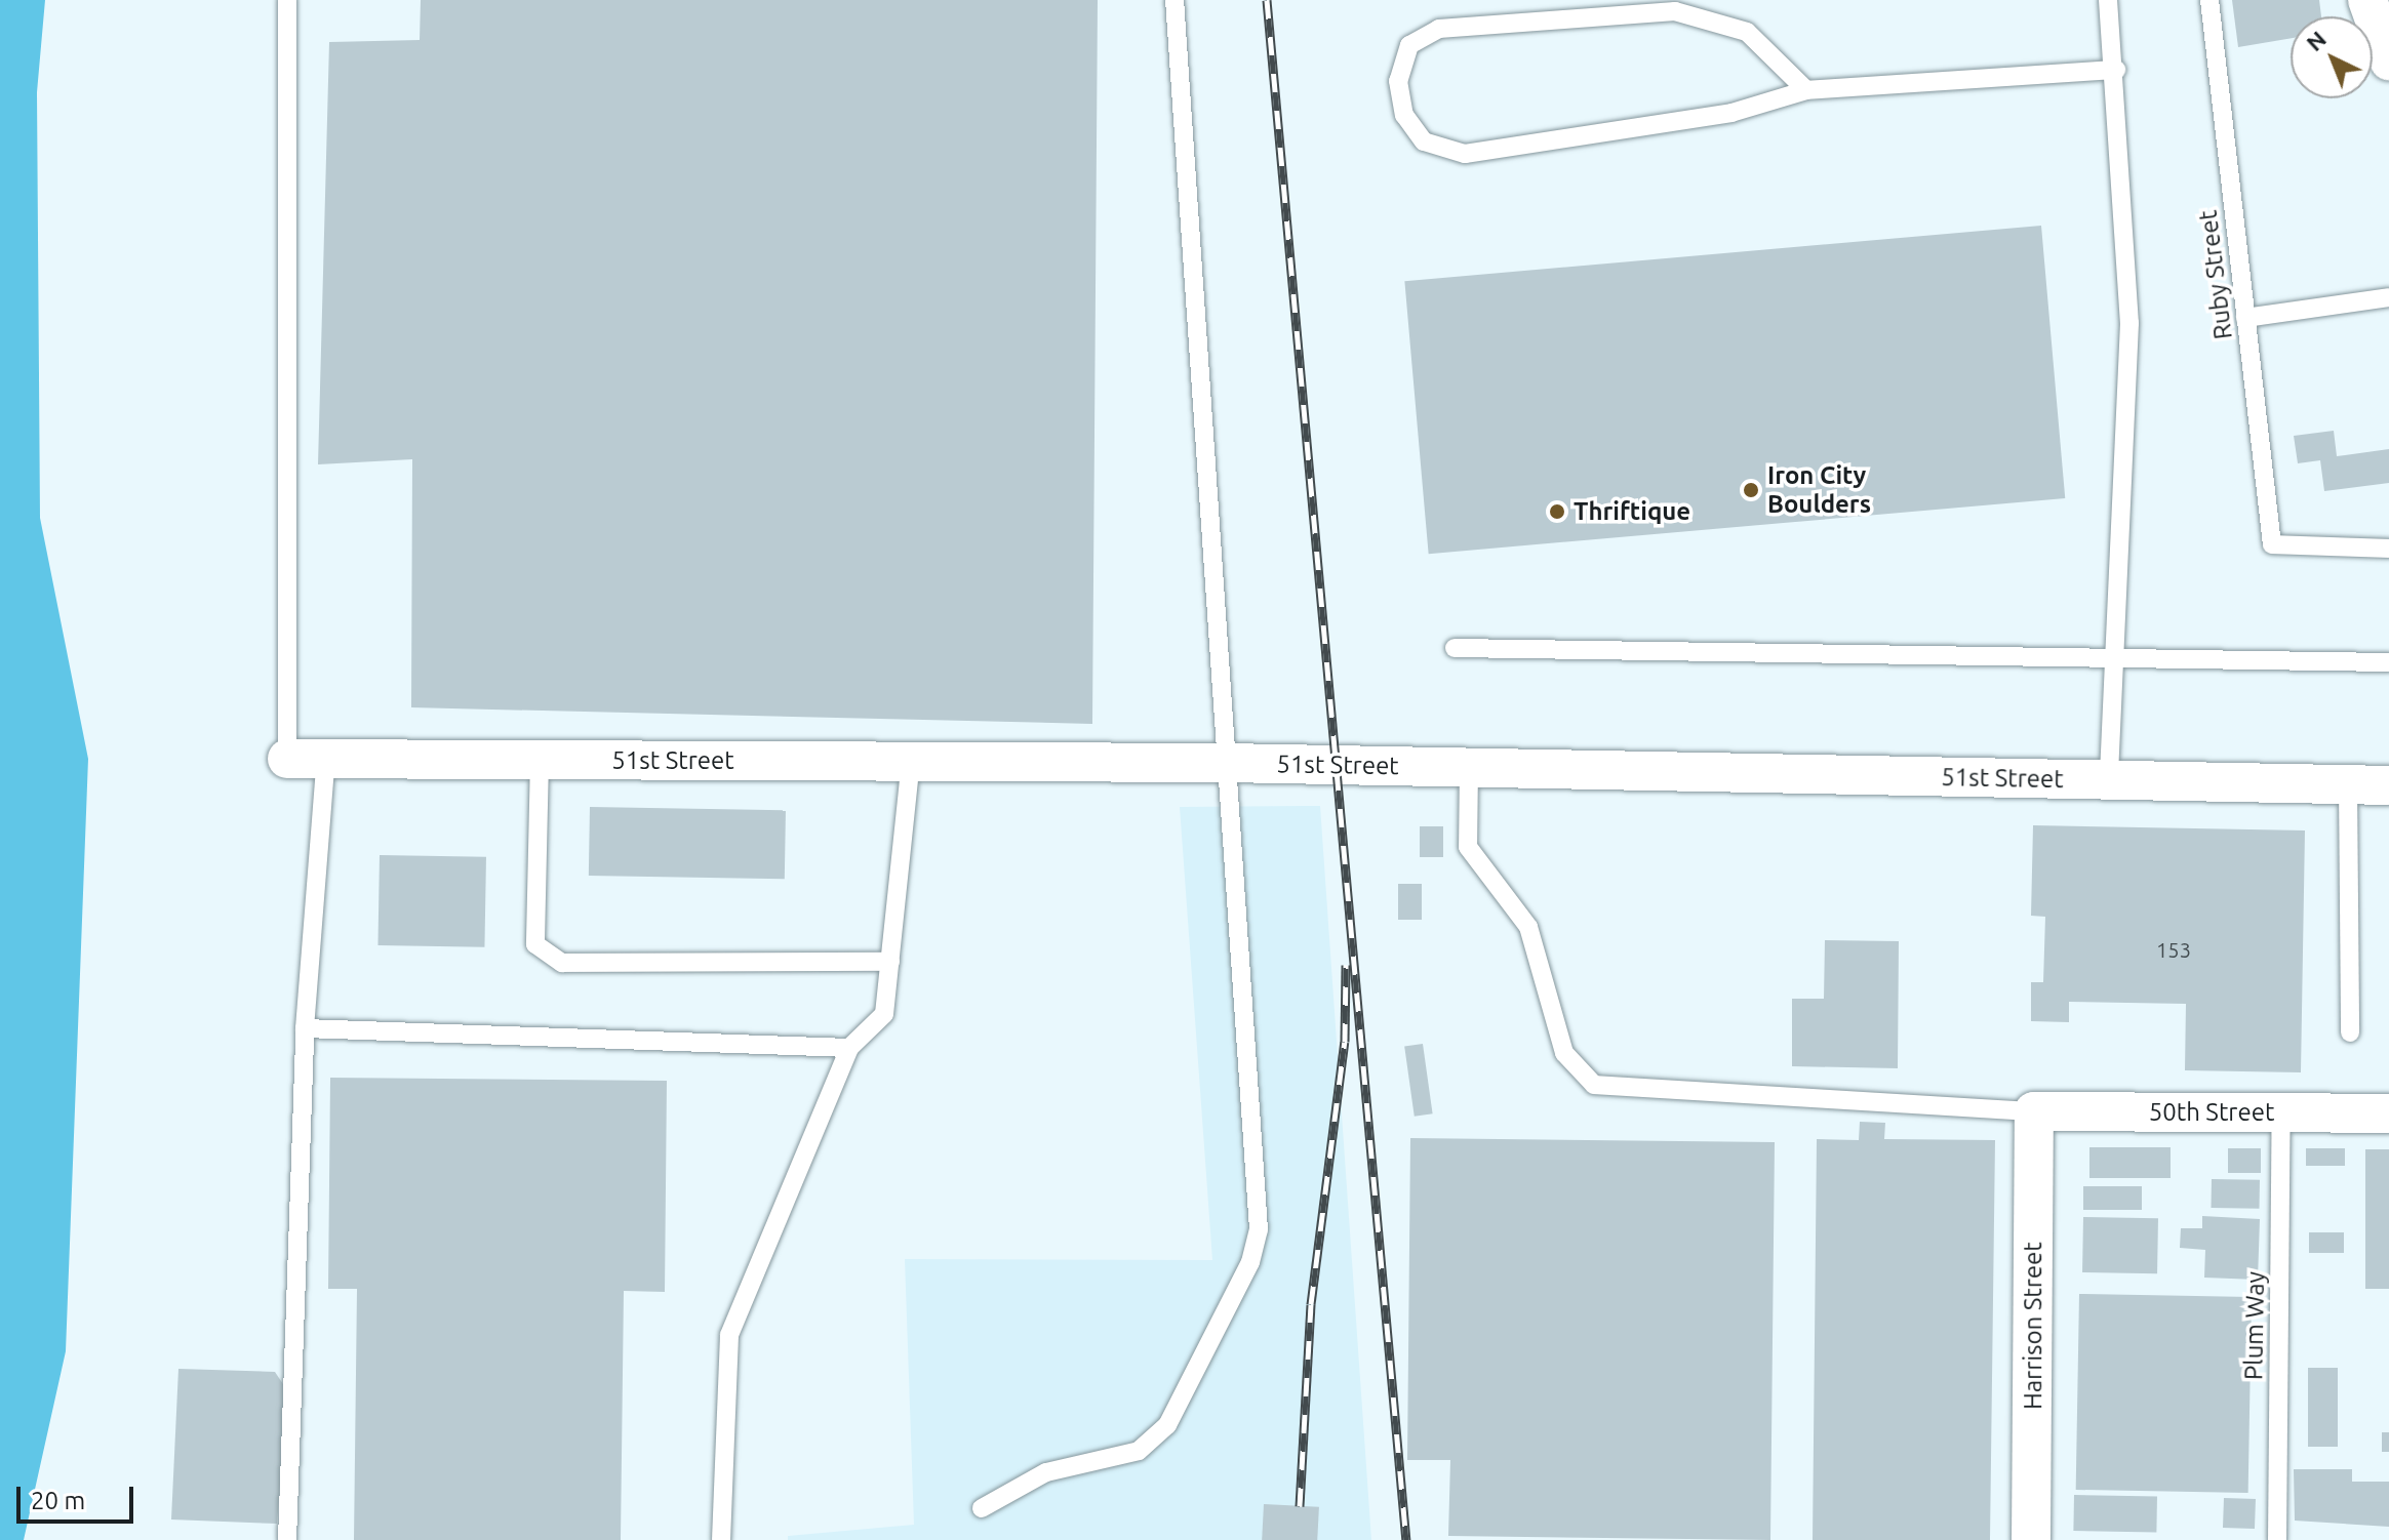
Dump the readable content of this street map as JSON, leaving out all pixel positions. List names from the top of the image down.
{
  "streets": {
    "street": ["51st Street", "50th Street", "Harrison Street"],
    "lane": ["Ruby Street", "Plum Way"]
  },
  "crossings": [
    ["50th Street", "Harrison Street"],
    ["50th Street", "Plum Way"]
  ],
  "places": ["Iron City Boulders", "Thriftique"],
  "house_numbers": ["153"],
  "scale_bar": "20 m",
  "north": "top left"
}
